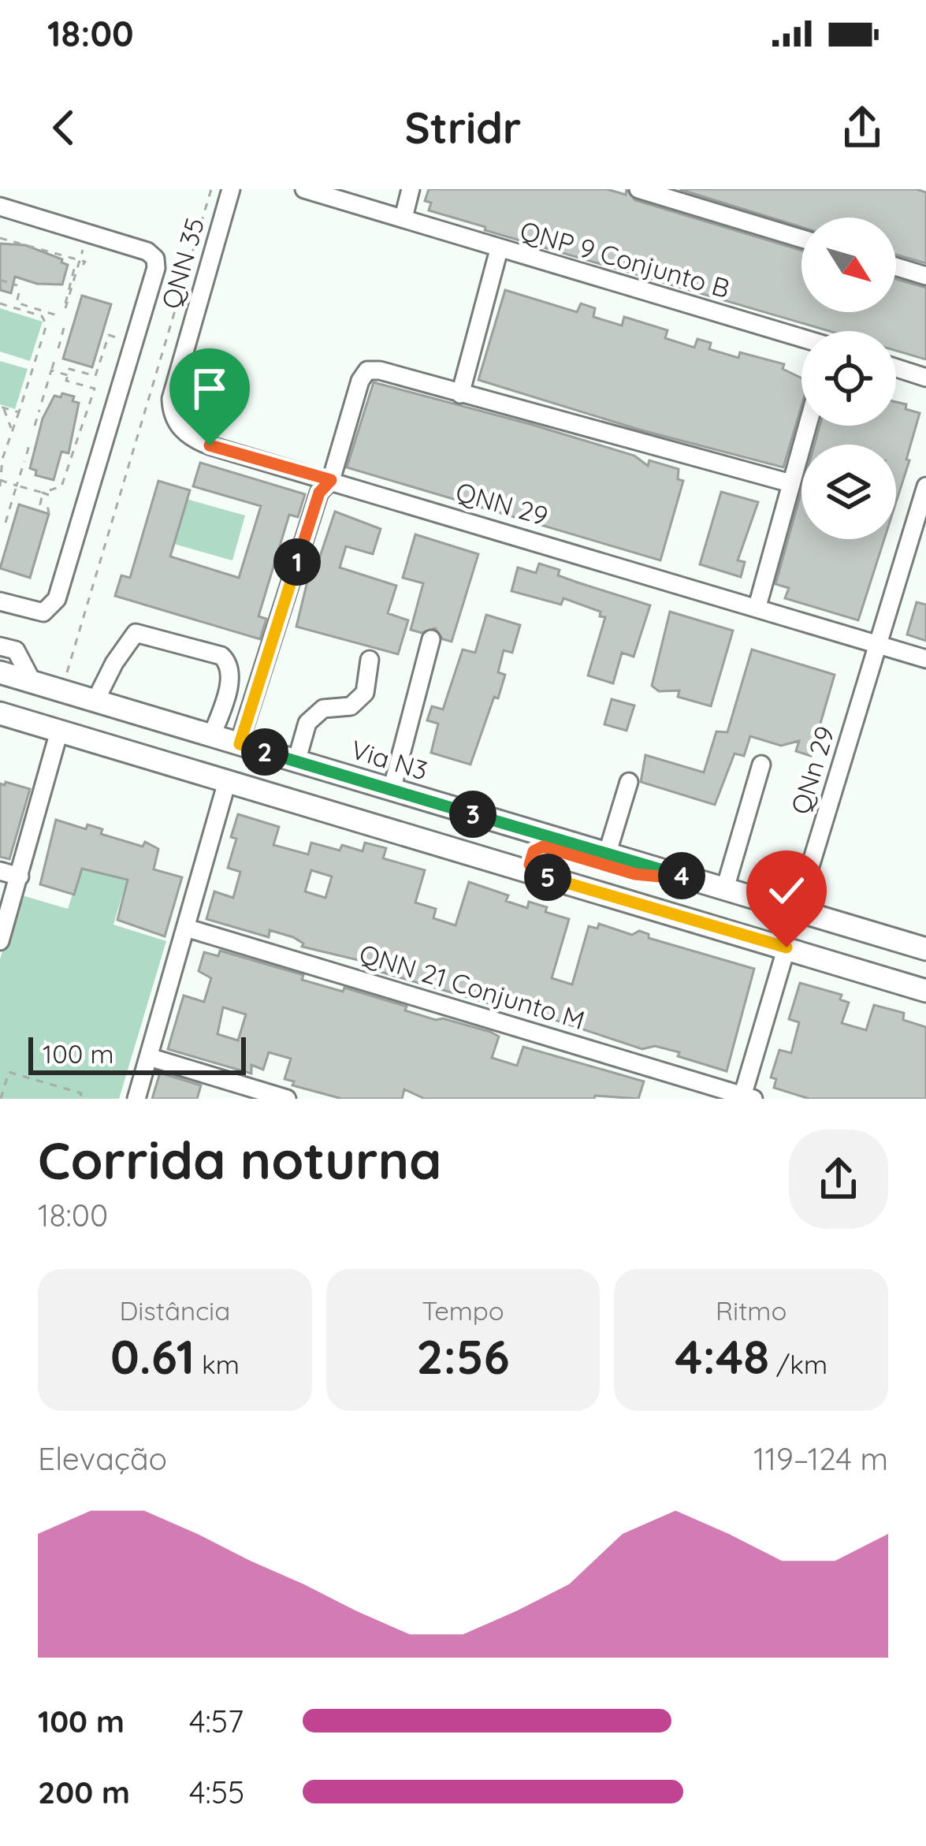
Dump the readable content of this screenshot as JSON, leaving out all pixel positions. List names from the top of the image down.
{
  "streets": {
    "main road": ["Via N3"],
    "street": [
      "QNP 9 Conjunto B",
      "QNN 35",
      "QNN 29",
      "QNn 29",
      "QNN 21 Conjunto M"
    ]
  },
  "crossings": [
    ["QNN 35", "QNN 29"],
    ["QNN 29", "QNn 29"],
    ["Via N3", "QNn 29"]
  ],
  "scale_bar": "100 m",
  "north": "bottom right",
  "page": {
    "status": "18:00",
    "header": "Stridr",
    "pins": [
      "1",
      "2",
      "3",
      "4",
      "5"
    ],
    "scale": "100 m",
    "heading": ["Corrida noturna", "18:00"],
    "stats": [
      ["Distância", "0.61 km"],
      ["Tempo", "2:56"],
      ["Ritmo", "4:48 /km"]
    ],
    "chart": ["Elevação", "119–124 m"],
    "list": [
      {
        "name": "100 m",
        "note": "4:57"
      },
      {
        "name": "200 m",
        "note": "4:55"
      }
    ]
  }
}
